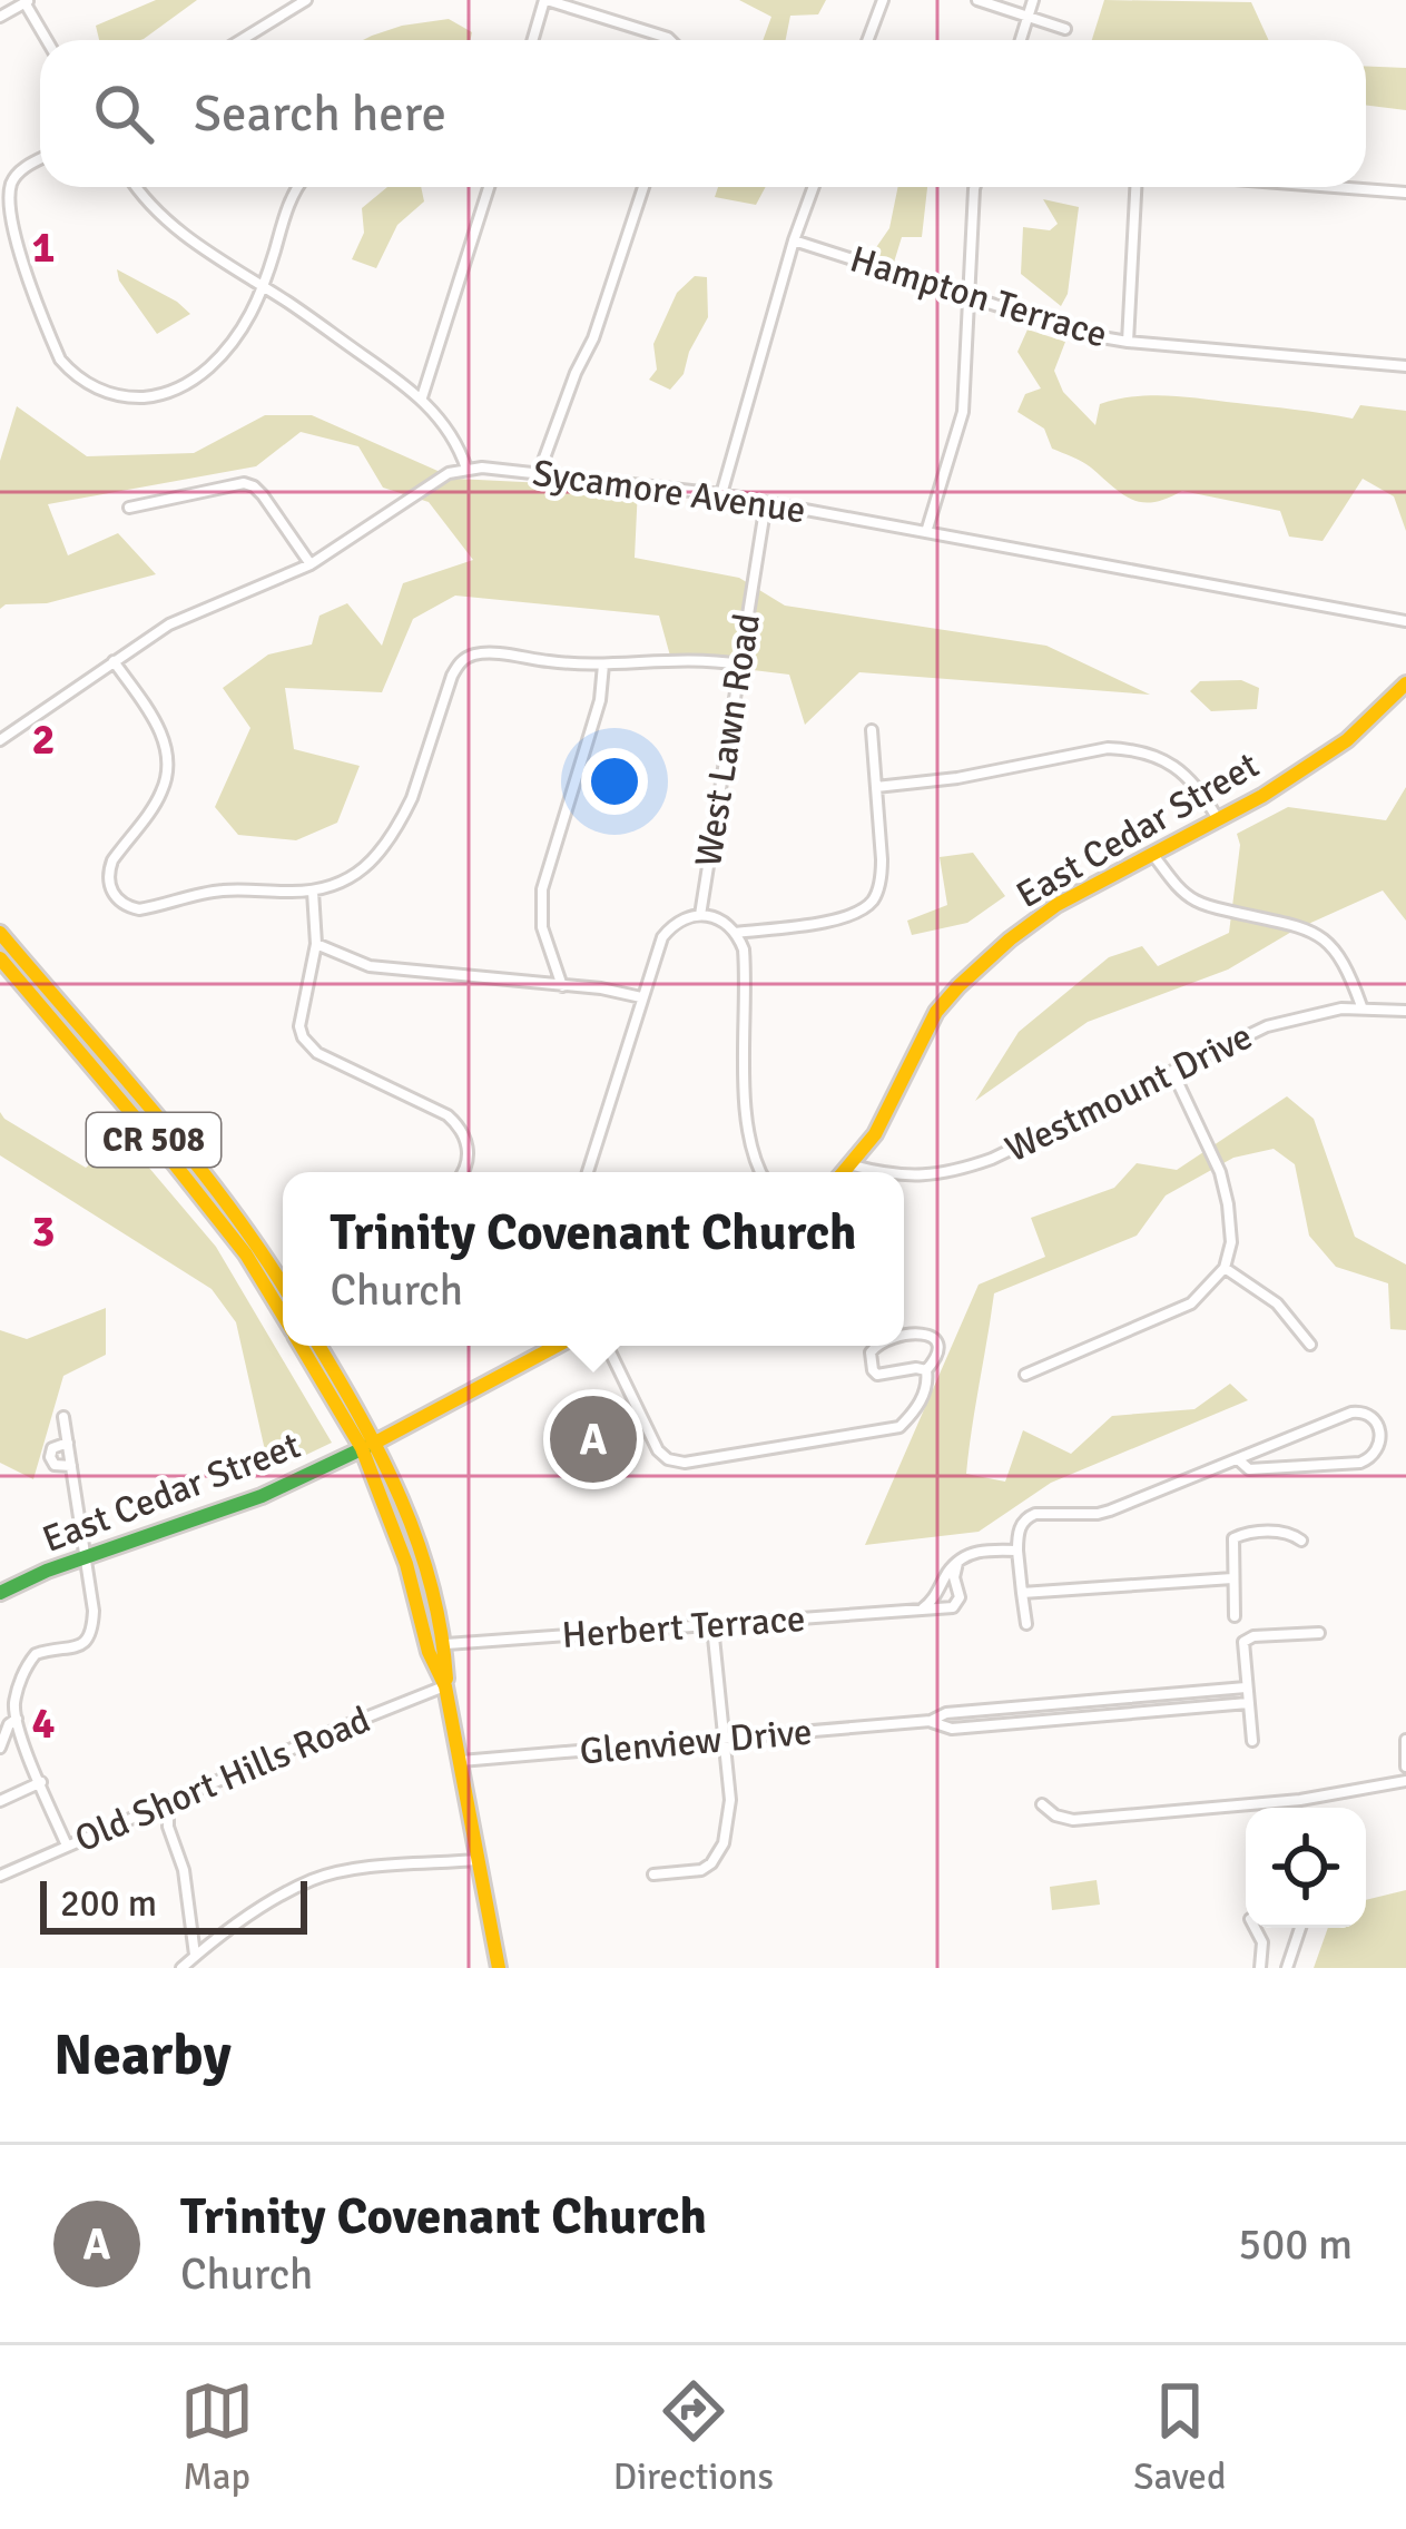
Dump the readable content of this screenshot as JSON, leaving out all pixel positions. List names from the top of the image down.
{
  "streets": {
    "main road": ["East Cedar Street", "CR 508"],
    "street": [
      "Hampton Terrace",
      "Sycamore Avenue",
      "West Lawn Road",
      "Westmount Drive",
      "Herbert Terrace",
      "Glenview Drive",
      "Old Short Hills Road"
    ]
  },
  "crossings": [
    ["Sycamore Avenue", "West Lawn Road"],
    ["East Cedar Street", "Westmount Drive"],
    ["East Cedar Street", "CR 508"],
    ["CR 508", "Herbert Terrace"],
    ["CR 508", "Glenview Drive"],
    ["CR 508", "Old Short Hills Road"]
  ],
  "scale_bar": "200 m",
  "page": {
    "search": "Search here",
    "popup": ["Trinity Covenant Church", "Church"],
    "pins": "A",
    "scale": "200 m",
    "heading": "Nearby",
    "list": [
      {
        "mark": "A",
        "name": "Trinity Covenant Church",
        "note": "Church",
        "value": "500 m"
      }
    ],
    "nav": ["Map", "Directions", "Saved"]
  },
  "grid": {
    "rows": [
      "1",
      "2",
      "3",
      "4"
    ]
  }
}
